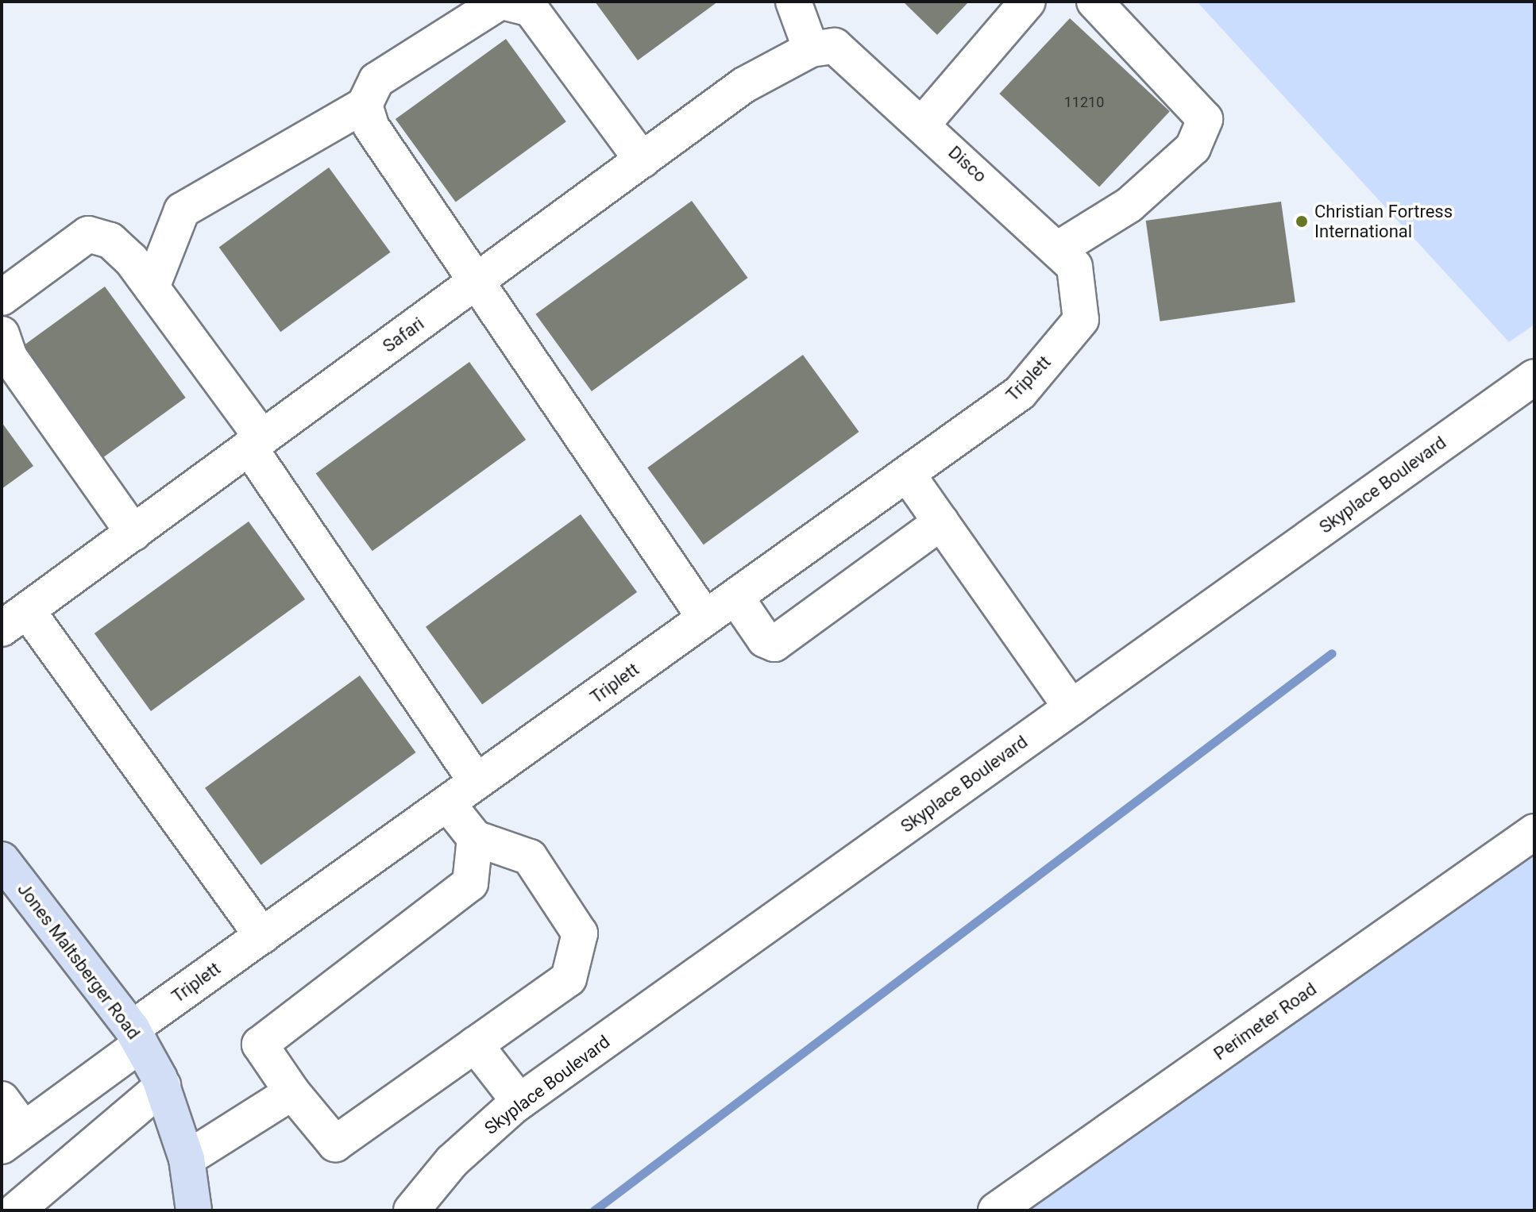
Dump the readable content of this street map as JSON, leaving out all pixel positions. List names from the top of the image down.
{
  "streets": {
    "main road": ["Jones Maltsberger Road"],
    "street": [
      "Disco",
      "Safari",
      "Triplett",
      "Skyplace Boulevard",
      "Perimeter Road"
    ]
  },
  "crossings": [
    ["Disco", "Safari"],
    ["Disco", "Triplett"],
    ["Triplett", "Jones Maltsberger Road"]
  ],
  "places": ["Christian Fortress International"],
  "house_numbers": ["11210"]
}
